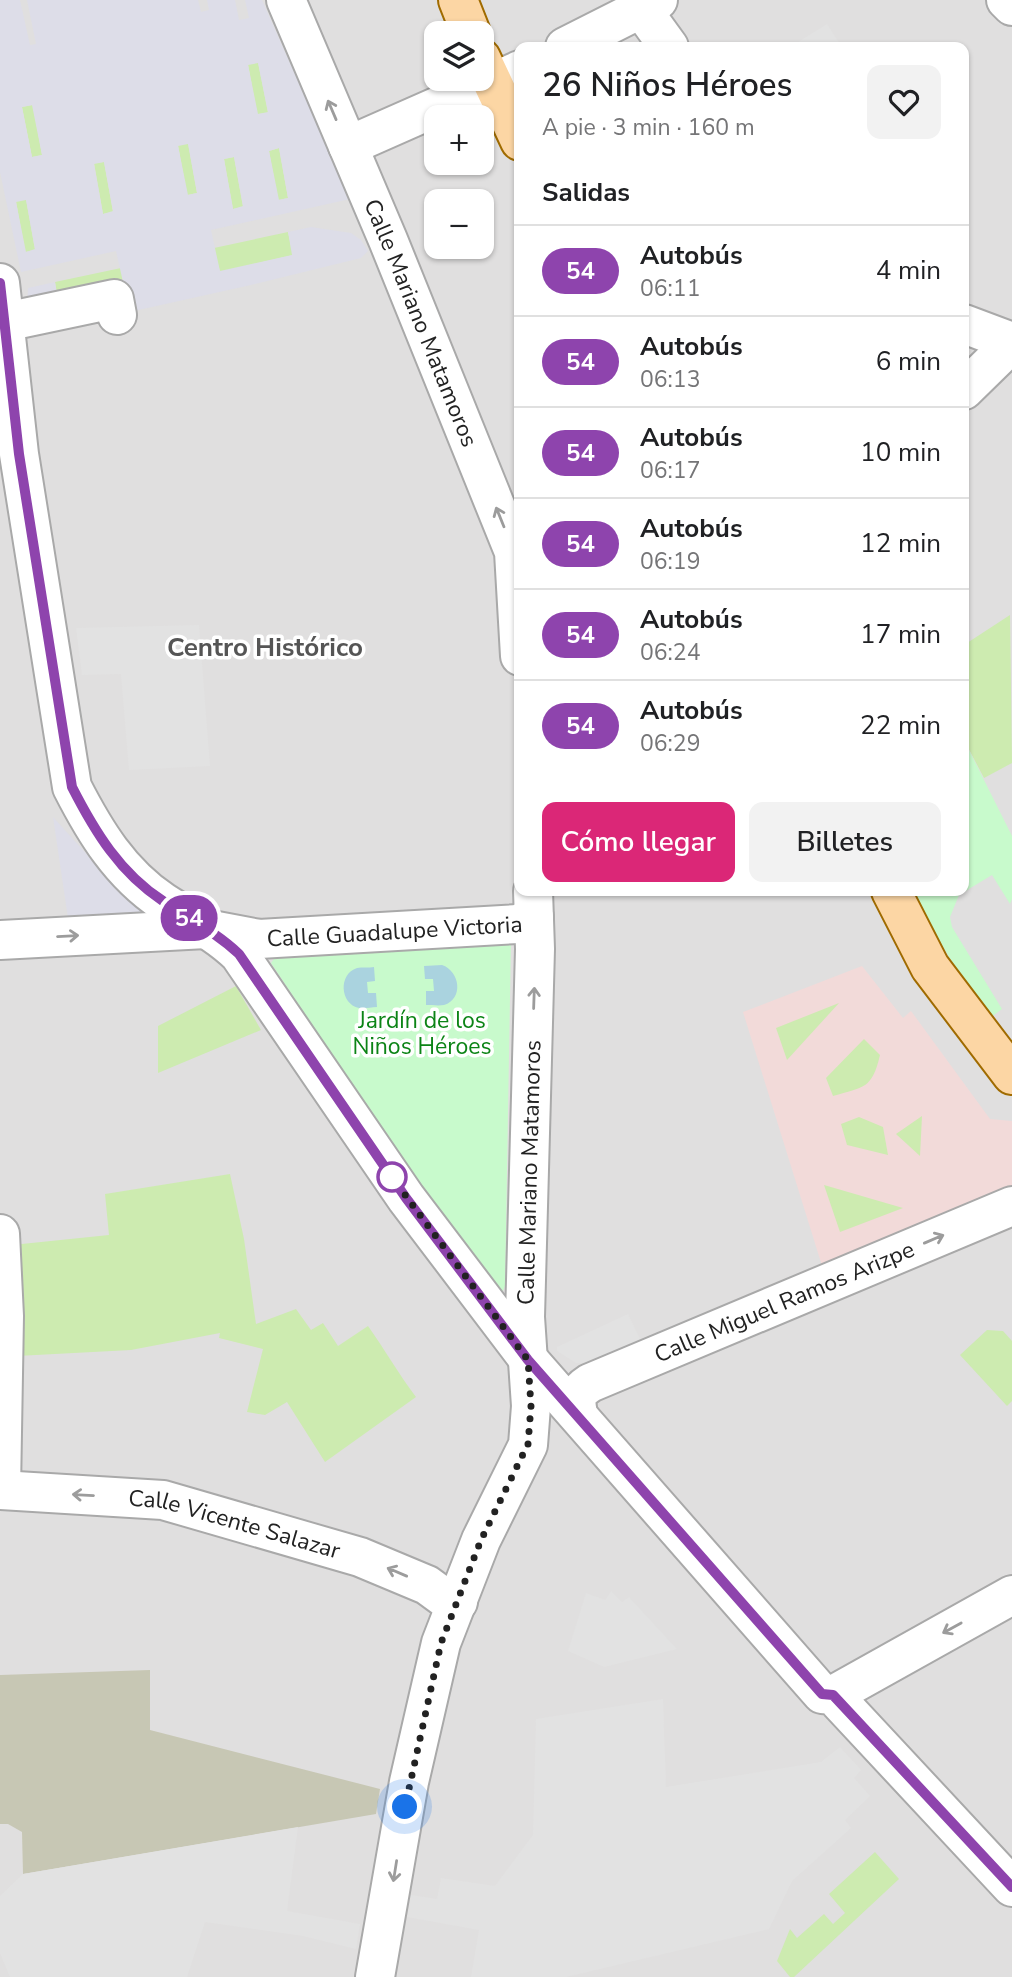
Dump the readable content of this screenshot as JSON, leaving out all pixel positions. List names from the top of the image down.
{
  "streets": {
    "street": [
      "Calle Mariano Matamoros",
      "Calle Guadalupe Victoria",
      "Calle Miguel Ramos Arizpe",
      "Calle Vicente Salazar"
    ]
  },
  "crossings": [
    ["Calle Mariano Matamoros", "Calle Guadalupe Victoria"],
    ["Calle Mariano Matamoros", "Calle Vicente Salazar"]
  ],
  "one_way": ["Calle Guadalupe Victoria", "Calle Miguel Ramos Arizpe", "Calle Vicente Salazar"],
  "districts": ["Centro Histórico"],
  "parks": ["Jardín de los Niños Héroes"],
  "lines": ["bus line 54"],
  "page": {
    "on_map": "54",
    "map_buttons": ["+", "−"],
    "heading": [
      ["26 Niños Héroes", "A pie · 3 min · 160 m"],
      "Salidas"
    ],
    "list": [
      {
        "mark": "54",
        "name": "Autobús",
        "note": "06:11",
        "value": "4 min"
      },
      {
        "mark": "54",
        "name": "Autobús",
        "note": "06:13",
        "value": "6 min"
      },
      {
        "mark": "54",
        "name": "Autobús",
        "note": "06:17",
        "value": "10 min"
      },
      {
        "mark": "54",
        "name": "Autobús",
        "note": "06:19",
        "value": "12 min"
      },
      {
        "mark": "54",
        "name": "Autobús",
        "note": "06:24",
        "value": "17 min"
      },
      {
        "mark": "54",
        "name": "Autobús",
        "note": "06:29",
        "value": "22 min"
      }
    ],
    "buttons": ["Cómo llegar", "Billetes"]
  }
}
